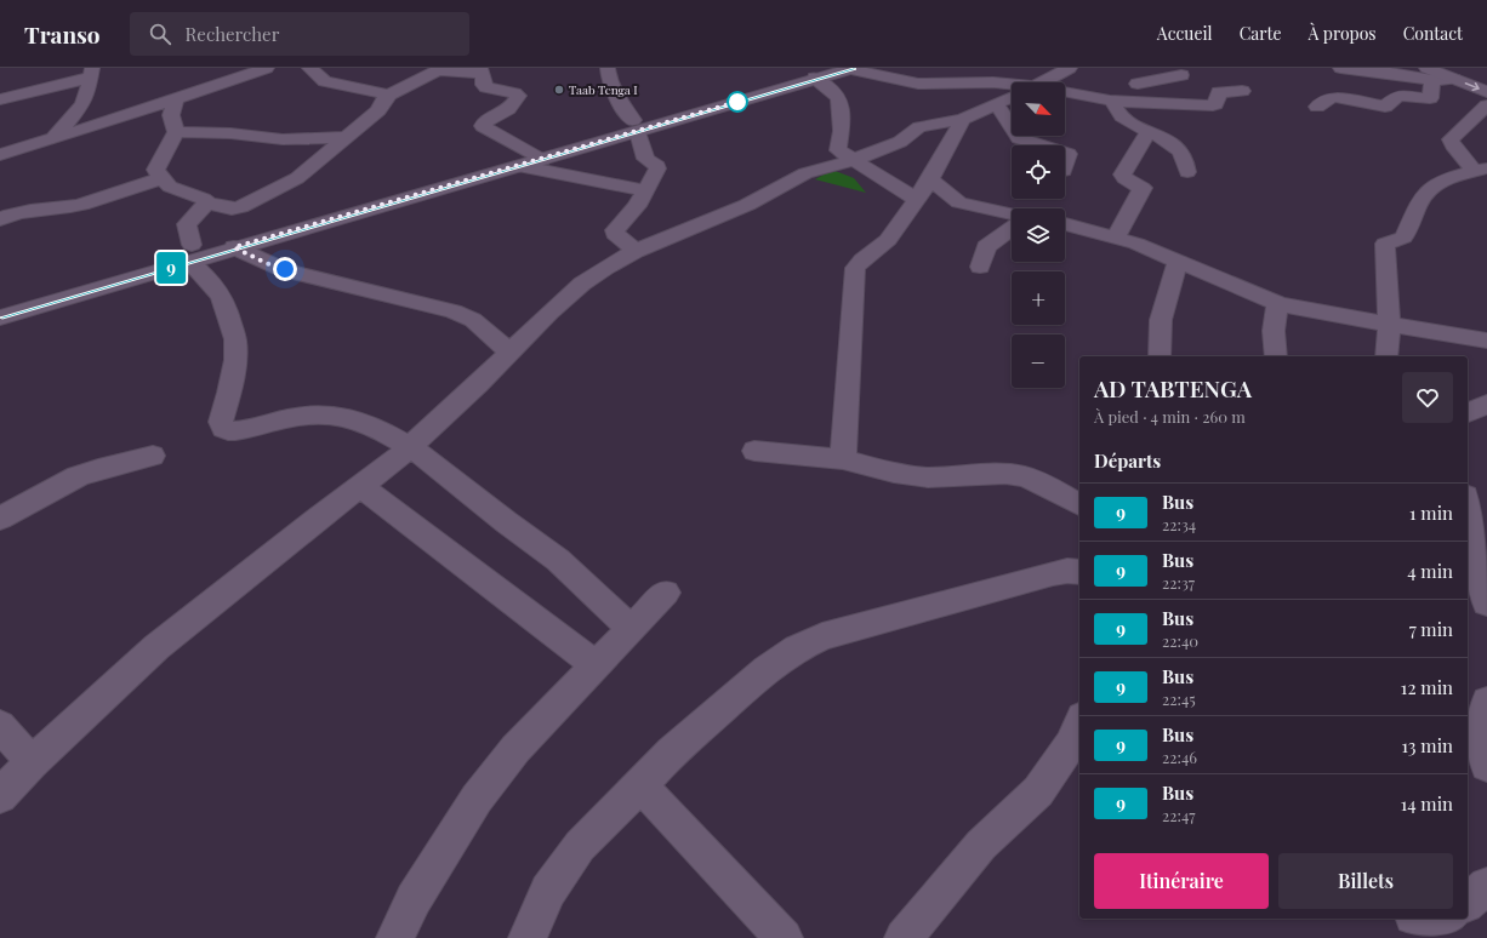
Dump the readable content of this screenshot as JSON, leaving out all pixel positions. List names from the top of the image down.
{
  "places": ["Taab Tenga I"],
  "lines": ["bus line 9"],
  "north": "bottom right",
  "page": {
    "header": "Transo",
    "search": "Rechercher",
    "nav": [
      "Accueil",
      "Carte",
      "À propos",
      "Contact"
    ],
    "on_map": "9",
    "map_buttons": ["+", "−"],
    "heading": [
      ["AD TABTENGA", "À pied · 4 min · 260 m"],
      "Départs"
    ],
    "list": [
      {
        "mark": "9",
        "name": "Bus",
        "note": "22:34",
        "value": "1 min"
      },
      {
        "mark": "9",
        "name": "Bus",
        "note": "22:37",
        "value": "4 min"
      },
      {
        "mark": "9",
        "name": "Bus",
        "note": "22:40",
        "value": "7 min"
      },
      {
        "mark": "9",
        "name": "Bus",
        "note": "22:45",
        "value": "12 min"
      },
      {
        "mark": "9",
        "name": "Bus",
        "note": "22:46",
        "value": "13 min"
      },
      {
        "mark": "9",
        "name": "Bus",
        "note": "22:47",
        "value": "14 min"
      }
    ],
    "buttons": ["Itinéraire", "Billets"]
  }
}
